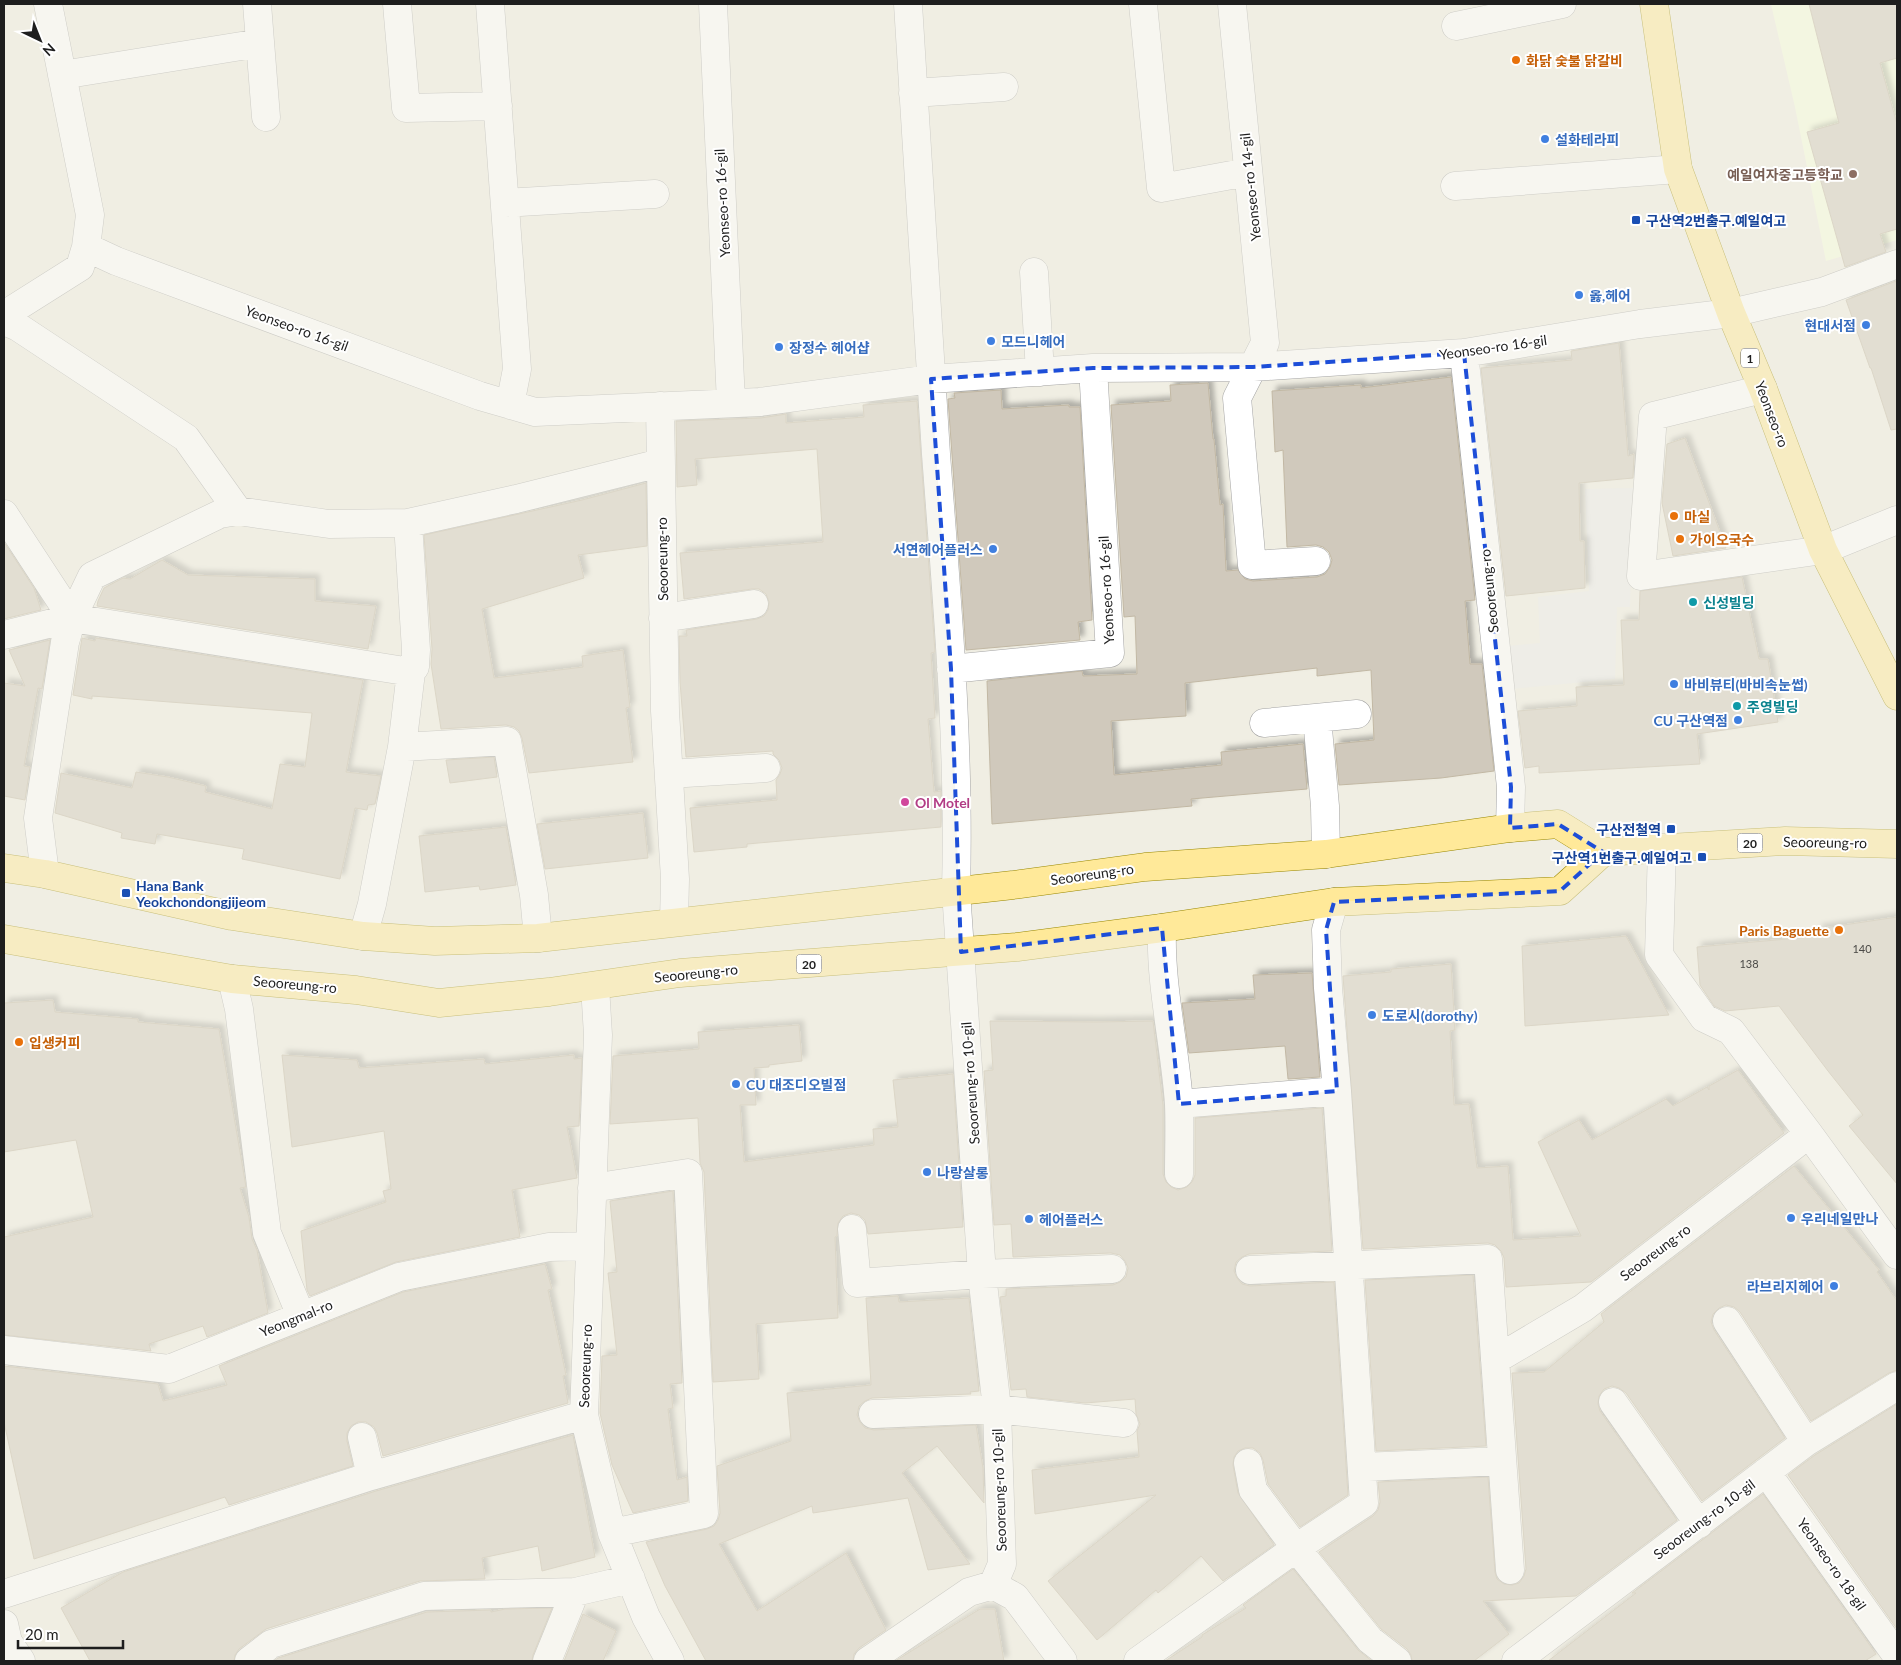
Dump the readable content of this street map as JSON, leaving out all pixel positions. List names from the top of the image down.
{
  "streets": {
    "main road": [
      "1",
      "Yeonseo-ro",
      "Seooreung-ro",
      "20"
    ],
    "street": [
      "Yeonseo-ro 14-gil",
      "Yeonseo-ro 16-gil",
      "Seooreung-ro 10-gil",
      "Yeongmal-ro",
      "Yeonseo-ro 18-gil"
    ]
  },
  "crossings": [
    ["Yeonseo-ro 14-gil", "Yeonseo-ro 16-gil"],
    ["Yeonseo-ro 16-gil", "Yeonseo-ro"],
    ["Yeonseo-ro 16-gil", "Seooreung-ro"],
    ["Seooreung-ro", "Seooreung-ro 10-gil"],
    ["Seooreung-ro", "Yeongmal-ro"],
    ["Seooreung-ro 10-gil", "Yeonseo-ro 18-gil"]
  ],
  "places": {
    "other": [
      "화닭 숯불 닭갈비",
      "설화테라피",
      "예일여자중고등학교",
      "옳,헤어",
      "현대서점",
      "모드니헤어",
      "장정수 헤어샵",
      "마실",
      "가이오국수",
      "서연헤어플러스",
      "신성빌딩",
      "바비뷰티(바비속눈썹)",
      "주영빌딩",
      "CU 구산역점",
      "Ol Motel",
      "Paris Baguette",
      "도로시(dorothy)",
      "입생커피",
      "CU 대조디오빌점",
      "나랑살롱",
      "우리네일만나",
      "헤어플러스",
      "라브리지헤어"
    ],
    "transit": [
      "구산역2번출구.예일여고",
      "구산전철역",
      "구산역1번출구.예일여고",
      "Hana Bank Yeokchondongjijeom"
    ]
  },
  "house_numbers": ["140", "138"],
  "scale_bar": "20 m",
  "north": "bottom right"
}
